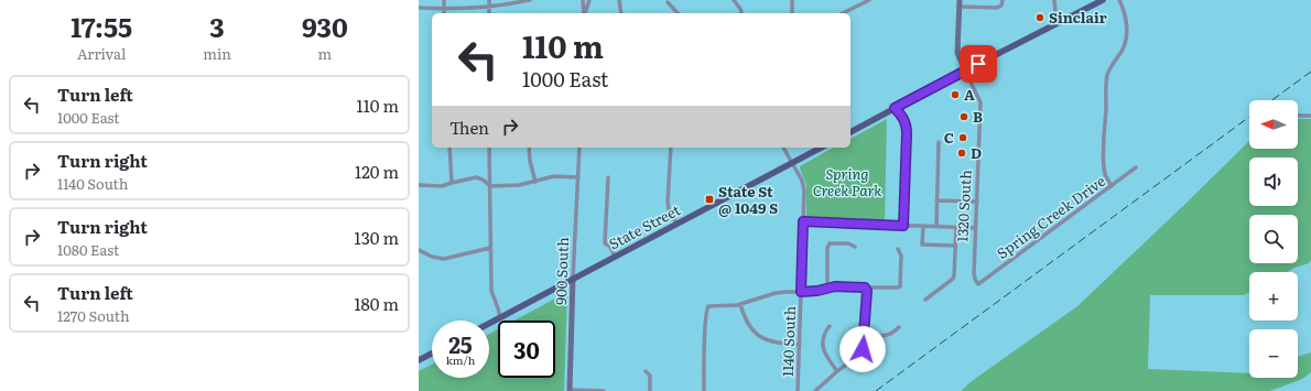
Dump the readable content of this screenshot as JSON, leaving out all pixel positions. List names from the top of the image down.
{
  "streets": {
    "main road": ["State Street"],
    "street": [
      "1320 South",
      "Spring Creek Drive",
      "900 South",
      "1140 South"
    ]
  },
  "crossings": [
    ["1320 South", "Spring Creek Drive"],
    ["State Street", "900 South"],
    ["State Street", "1140 South"]
  ],
  "parks": ["Spring Creek Park"],
  "places": {
    "other": [
      "Sinclair",
      "A",
      "B",
      "C",
      "D"
    ],
    "transit": ["State St @ 1049 S"]
  },
  "north": "left",
  "page": {
    "eta": [
      "17:55",
      "Arrival",
      "3",
      "min",
      "930",
      "m"
    ],
    "turn": ["110 m", "1000 East"],
    "list": [
      {
        "name": "Turn left",
        "note": "1000 East",
        "value": "110 m"
      },
      {
        "name": "Turn right",
        "note": "1140 South",
        "value": "120 m"
      },
      {
        "name": "Turn right",
        "note": "1080 East",
        "value": "130 m"
      },
      {
        "name": "Turn left",
        "note": "1270 South",
        "value": "180 m"
      }
    ],
    "map_buttons": ["+", "−"],
    "then": "Then",
    "speed": "25 km/h",
    "limit": "30"
  }
}
